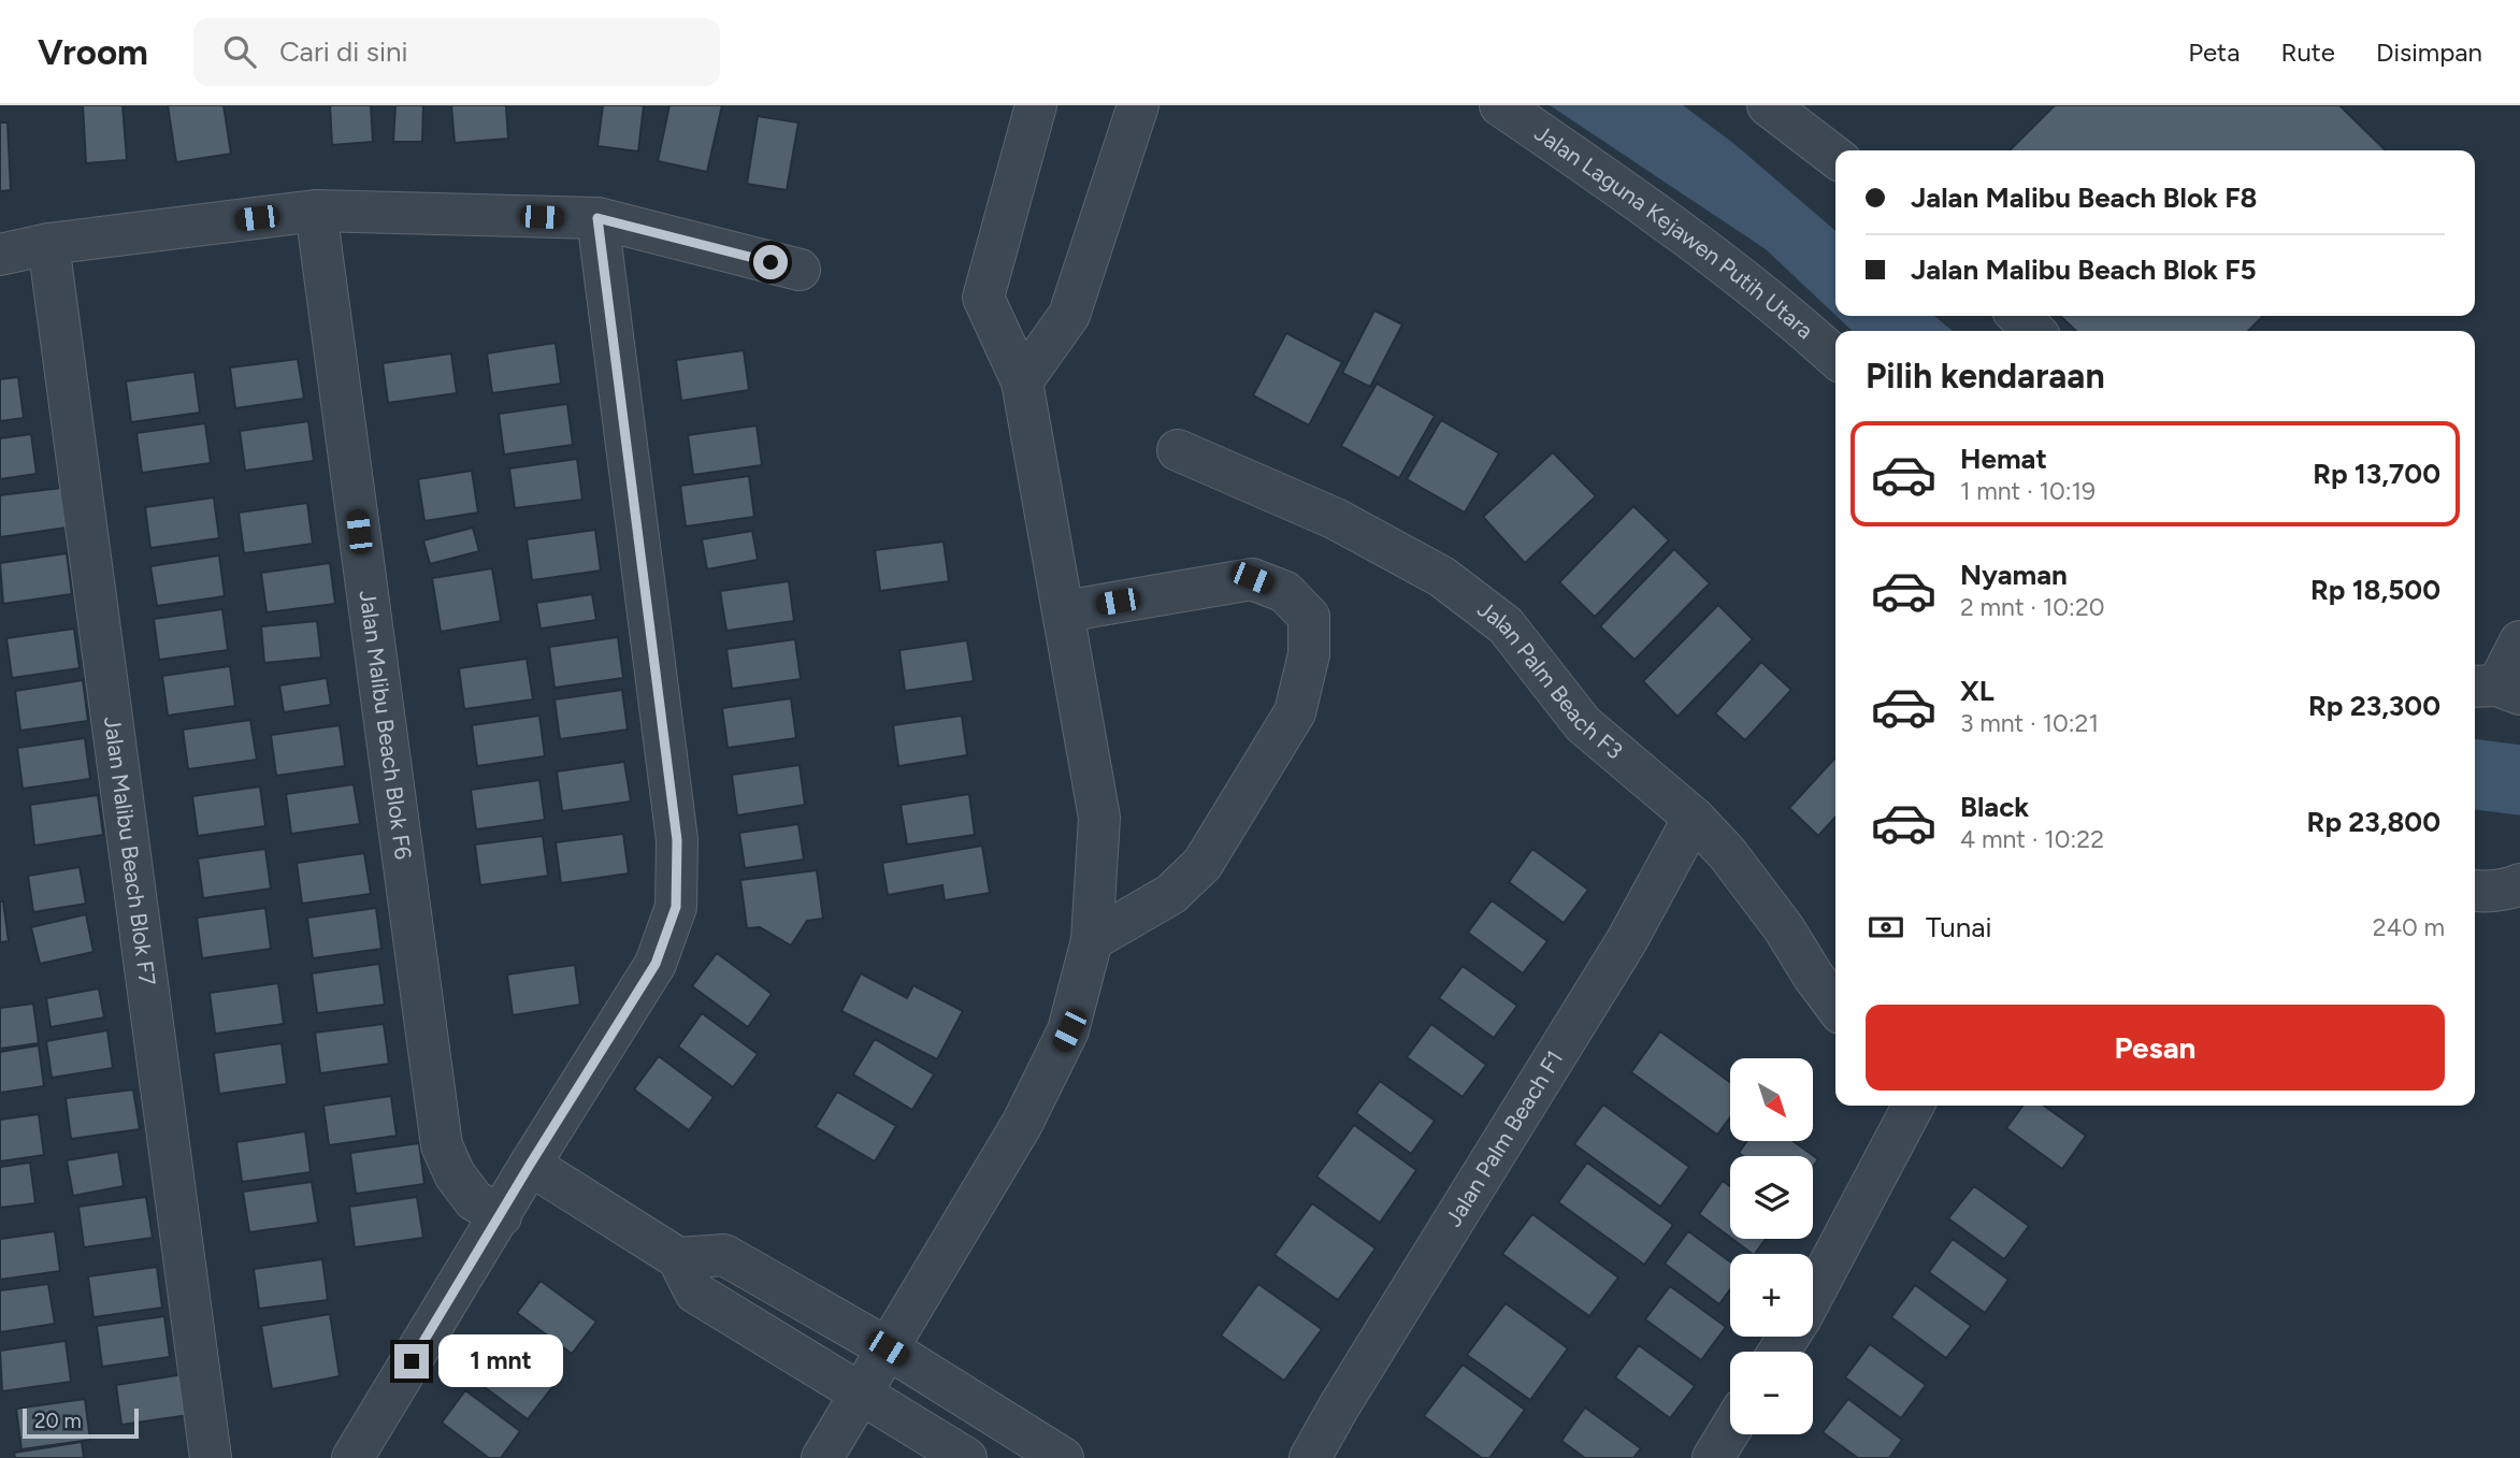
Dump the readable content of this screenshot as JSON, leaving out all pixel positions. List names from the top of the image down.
{
  "streets": {
    "street": [
      "Jalan Laguna Kejawen Putih Utara",
      "Jalan Palm Beach F3",
      "Jalan Malibu Beach Blok F6",
      "Jalan Malibu Beach Blok F7",
      "Jalan Palm Beach F1"
    ]
  },
  "crossings": [
    ["Jalan Palm Beach F3", "Jalan Palm Beach F1"]
  ],
  "scale_bar": "20 m",
  "north": "bottom right",
  "page": {
    "header": "Vroom",
    "search": "Cari di sini",
    "nav": ["Peta", "Rute", "Disimpan"],
    "banner": ["Jalan Malibu Beach Blok F8", "Jalan Malibu Beach Blok F5"],
    "heading": "Pilih kendaraan",
    "list": [
      {
        "name": "Hemat",
        "note": "1 mnt · 10:19",
        "value": "Rp 13,700"
      },
      {
        "name": "Nyaman",
        "note": "2 mnt · 10:20",
        "value": "Rp 18,500"
      },
      {
        "name": "XL",
        "note": "3 mnt · 10:21",
        "value": "Rp 23,300"
      },
      {
        "name": "Black",
        "note": "4 mnt · 10:22",
        "value": "Rp 23,800"
      }
    ],
    "pay": ["Tunai", "240 m"],
    "buttons": "Pesan",
    "map_buttons": ["+", "−"],
    "bubble": "1 mnt",
    "scale": "20 m"
  }
}
